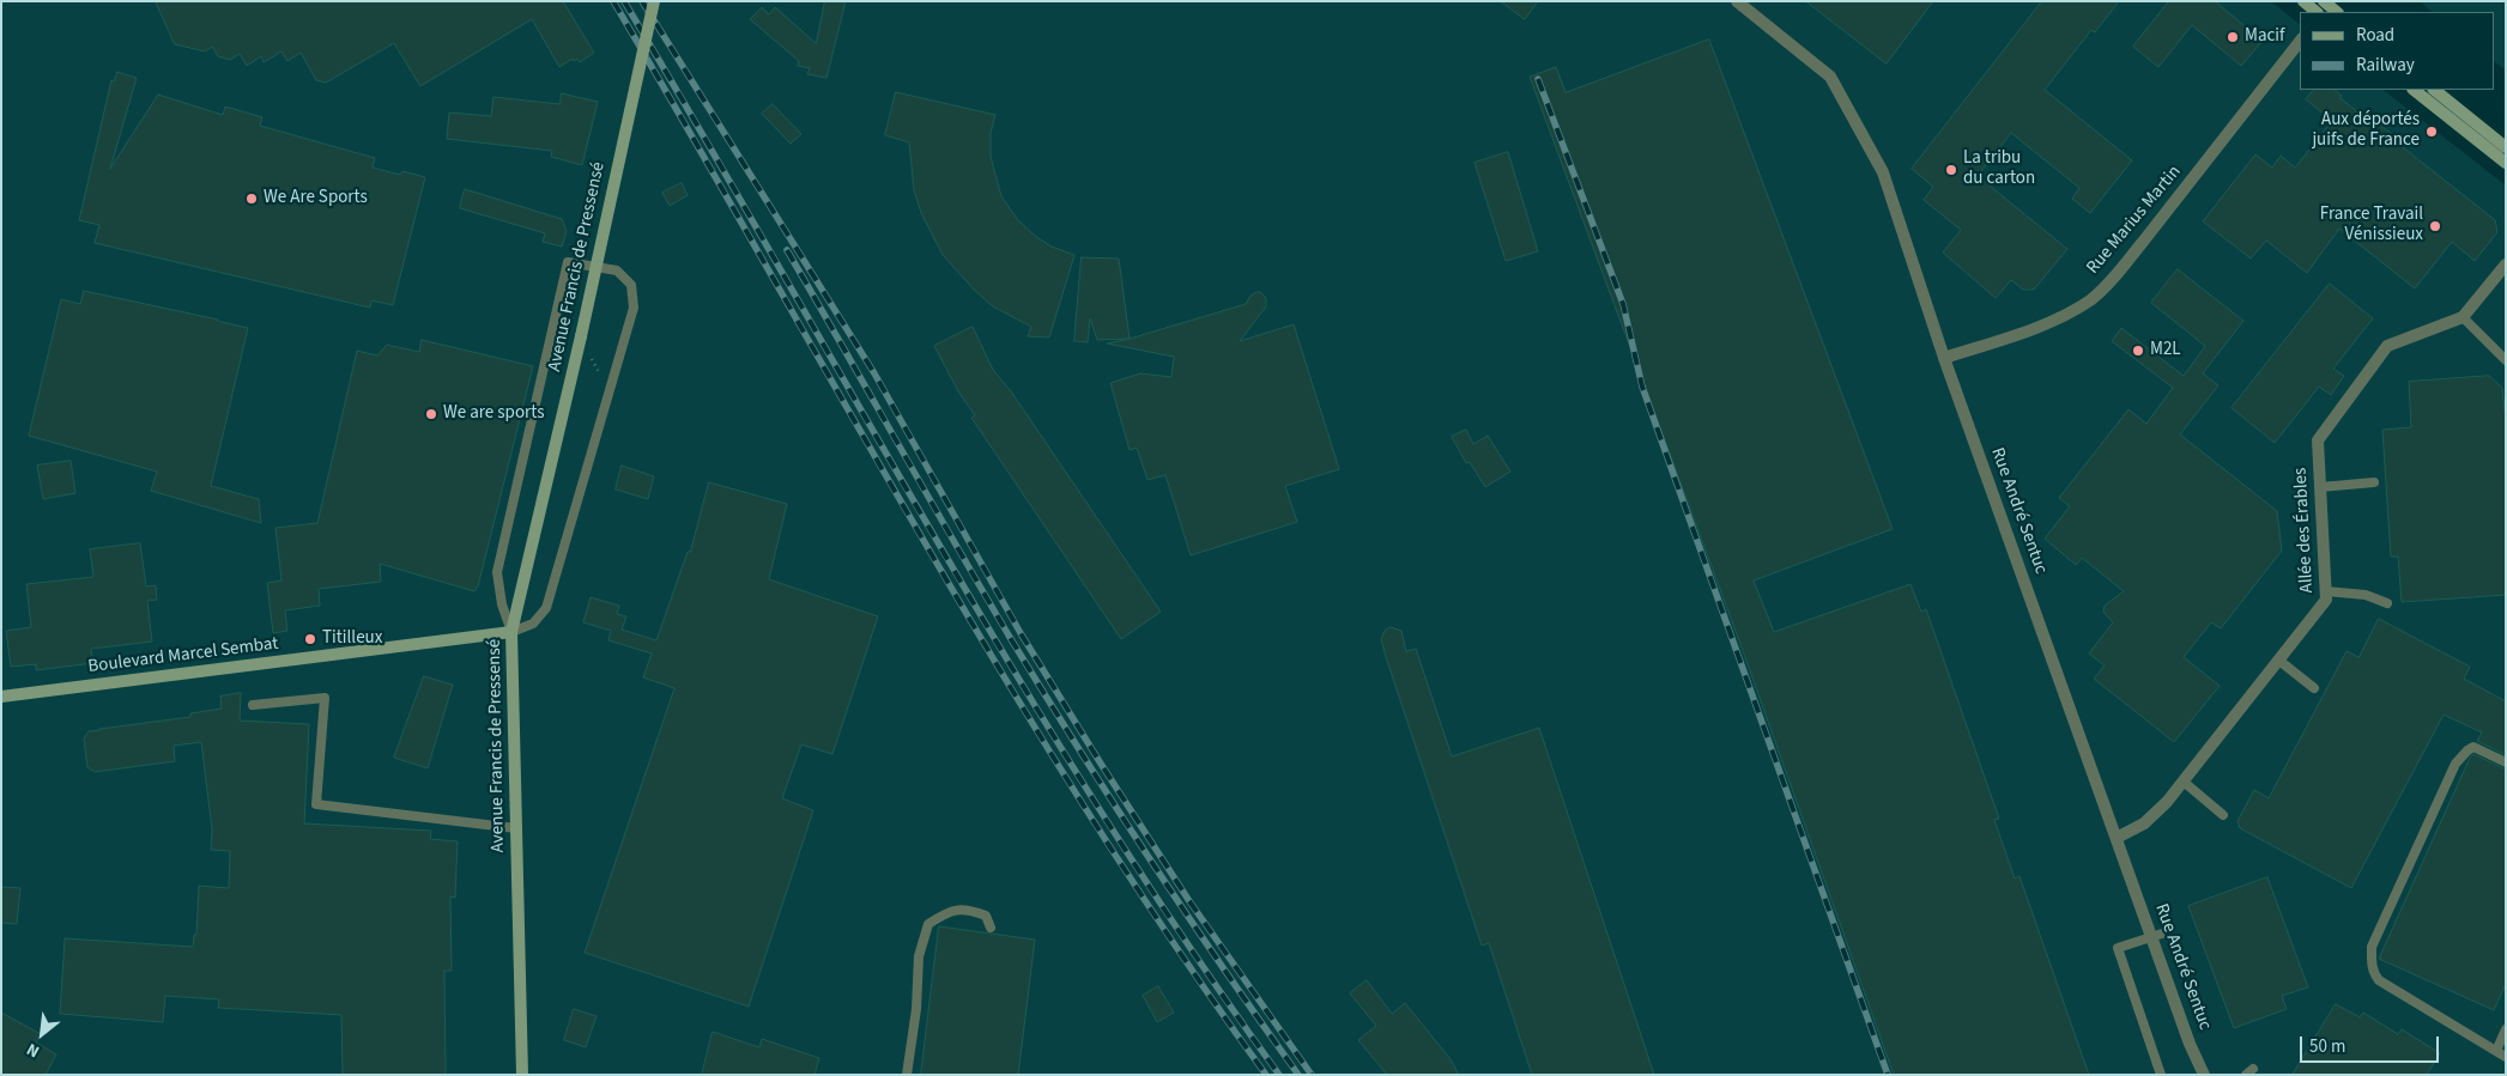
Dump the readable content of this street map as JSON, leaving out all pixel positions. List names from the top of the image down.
{
  "streets": {
    "street": [
      "Rue Marius Martin",
      "Avenue Francis de Pressensé",
      "Rue André Sentuc",
      "Allée des Érables",
      "Boulevard Marcel Sembat"
    ]
  },
  "crossings": [
    ["Rue Marius Martin", "Rue André Sentuc"],
    ["Avenue Francis de Pressensé", "Boulevard Marcel Sembat"],
    ["Rue André Sentuc", "Allée des Érables"]
  ],
  "places": [
    "Macif",
    "Aux déportés juifs de France",
    "La tribu du carton",
    "We Are Sports",
    "France Travail Vénissieux",
    "M2L",
    "We are sports",
    "Titilleux"
  ],
  "legend": ["Road", "Railway"],
  "scale_bar": "50 m",
  "north": "bottom left"
}
